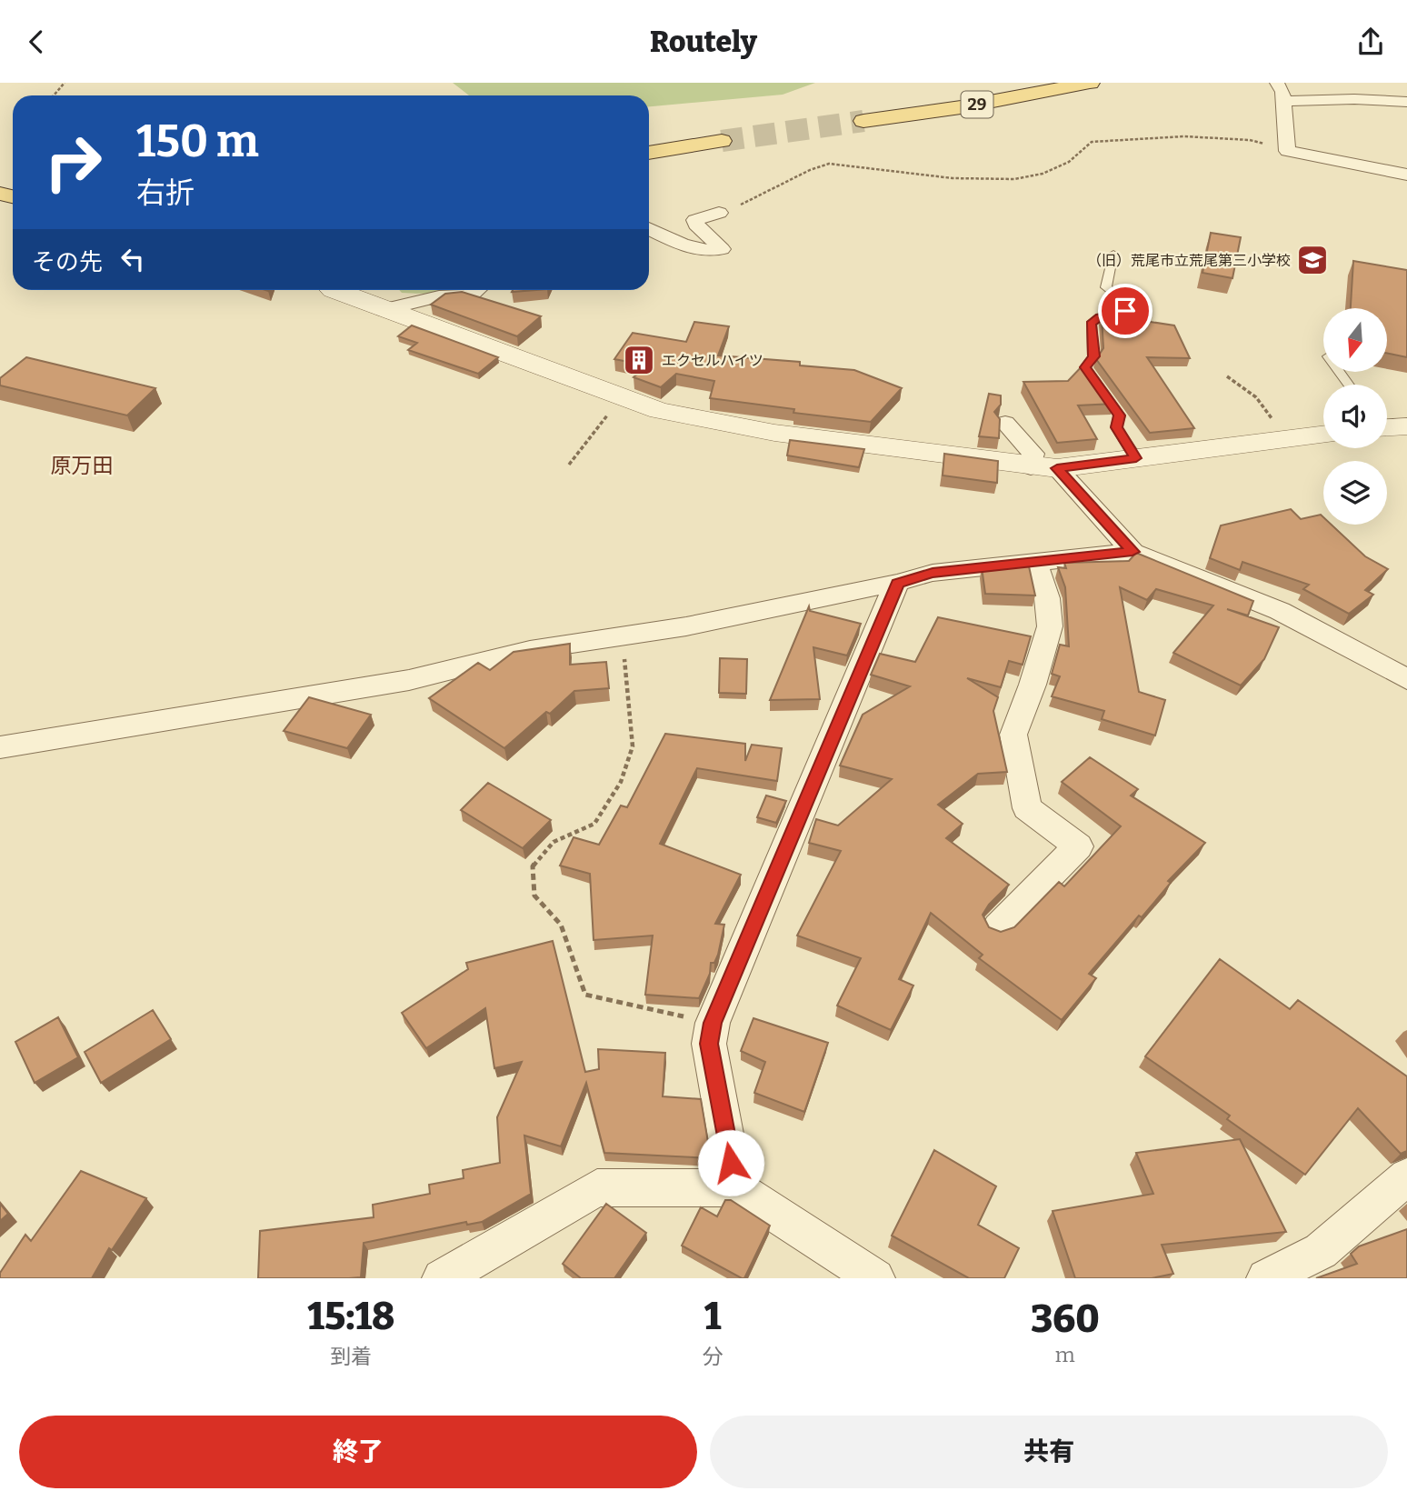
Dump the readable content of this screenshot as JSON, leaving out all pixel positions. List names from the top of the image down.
{
  "streets": {
    "main road": ["29"]
  },
  "districts": ["原万田"],
  "places": {
    "school or university": ["（旧）荒尾市立荒尾第三小学校"],
    "building": ["エクセルハイツ"]
  },
  "north": "bottom",
  "page": {
    "header": "Routely",
    "turn": ["150 m", "右折"],
    "then": "その先",
    "eta": [
      "15:18",
      "到着",
      "1",
      "分",
      "360",
      "m"
    ],
    "buttons": ["終了", "共有"]
  }
}
